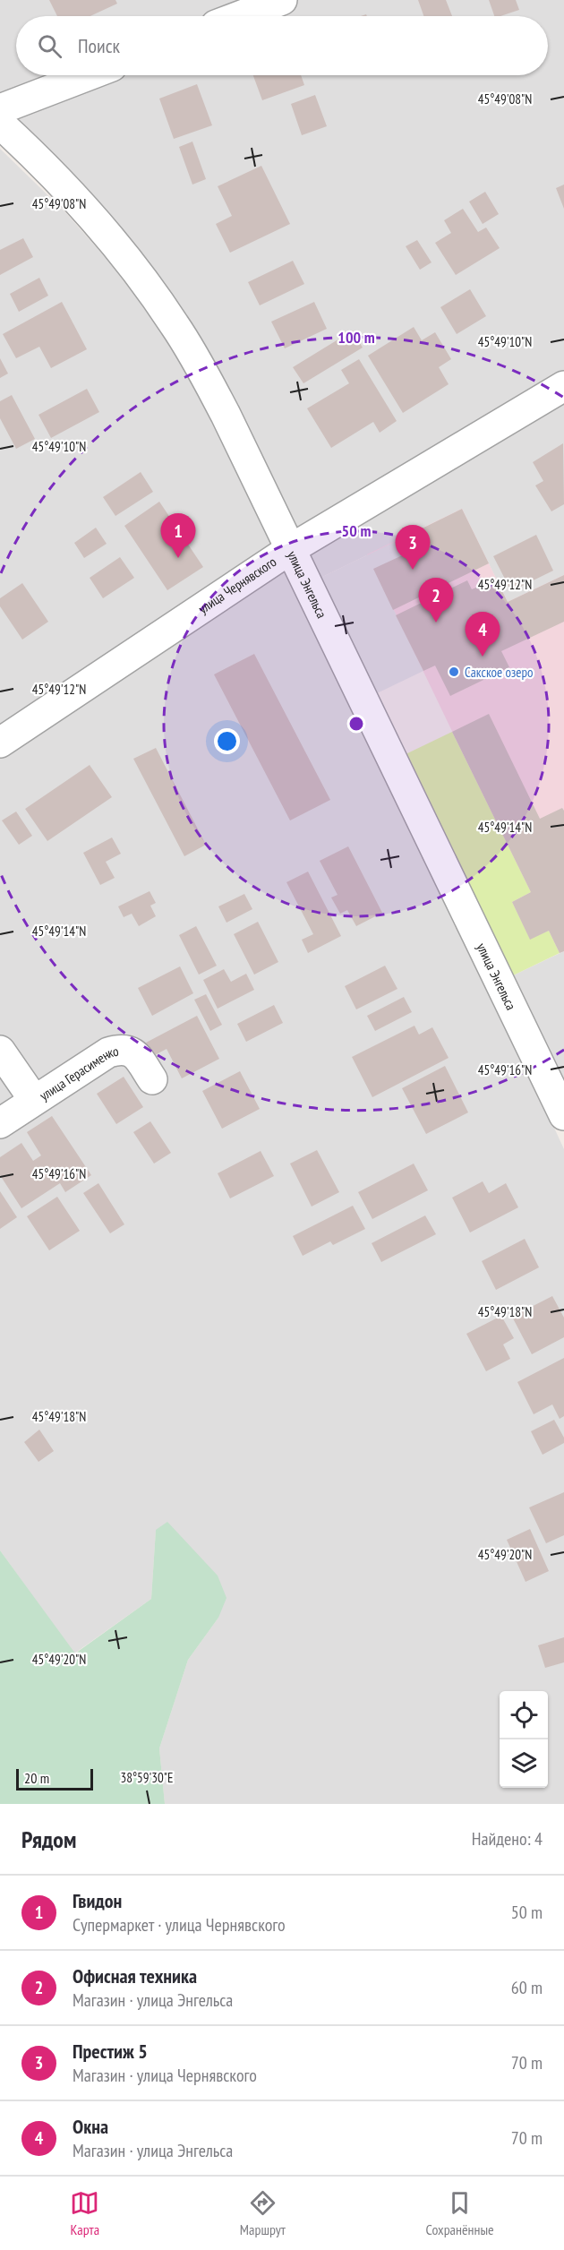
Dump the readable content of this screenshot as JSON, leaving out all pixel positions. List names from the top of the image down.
{
  "streets": {
    "street": ["улица Энгельса", "улица Чернявского", "улица Герасименко"]
  },
  "crossings": [
    ["улица Энгельса", "улица Чернявского"]
  ],
  "places": ["Сакское озеро"],
  "scale_bar": "20 m",
  "page": {
    "search": "Поиск",
    "pins": [
      "1",
      "3",
      "2",
      "4"
    ],
    "scale": "20 m",
    "heading": ["Рядом", "Найдено: 4"],
    "list": [
      {
        "mark": "1",
        "name": "Гвидон",
        "note": "Супермаркет · улица Чернявского",
        "value": "50 m"
      },
      {
        "mark": "2",
        "name": "Офисная техника",
        "note": "Магазин · улица Энгельса",
        "value": "60 m"
      },
      {
        "mark": "3",
        "name": "Престиж 5",
        "note": "Магазин · улица Чернявского",
        "value": "70 m"
      },
      {
        "mark": "4",
        "name": "Окна",
        "note": "Магазин · улица Энгельса",
        "value": "70 m"
      }
    ],
    "nav": ["Карта", "Маршрут", "Сохранённые"]
  },
  "coordinates": [
    "45°49'08\"N",
    "45°49'10\"N",
    "45°49'12\"N",
    "45°49'14\"N",
    "45°49'16\"N",
    "45°49'18\"N",
    "45°49'20\"N",
    "38°59'30\"E"
  ],
  "rings": ["100 m", "50 m"]
}
